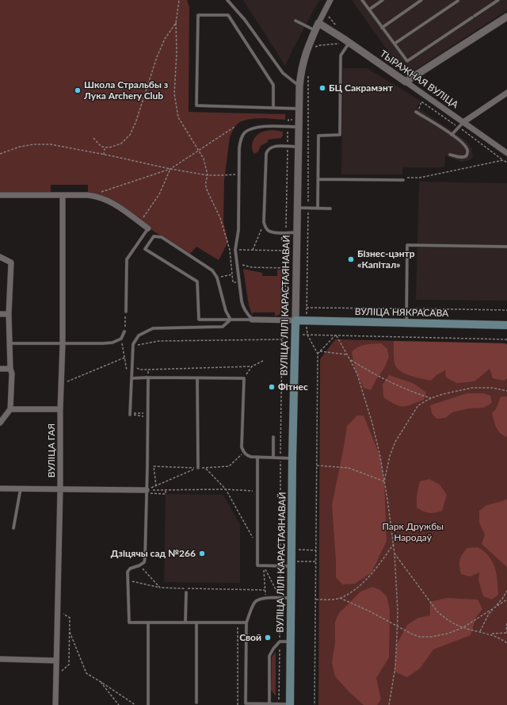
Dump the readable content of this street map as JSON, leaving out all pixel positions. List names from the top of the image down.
{
  "streets": {
    "main road": ["ВУЛІЦА ЛІЛІ КАРАСТАЯНАВАЙ", "ВУЛІЦА НЯКРАСАВА"],
    "street": ["ТЫРАЖНАЯ ВУЛІЦА", "ВУЛІЦА ГАЯ"]
  },
  "crossings": [
    ["ТЫРАЖНАЯ ВУЛІЦА", "ВУЛІЦА ЛІЛІ КАРАСТАЯНАВАЙ"],
    ["ВУЛІЦА ЛІЛІ КАРАСТАЯНАВАЙ", "ВУЛІЦА НЯКРАСАВА"]
  ],
  "parks": ["Парк Дружбы Народаў"],
  "places": [
    "БЦ Сакрамэнт",
    "Школа Стральбы з Лука Archery Club",
    "Бізнес-цэнтр «Капітал»",
    "Фітнес",
    "Дзіцячы сад №266",
    "Свой"
  ]
}
